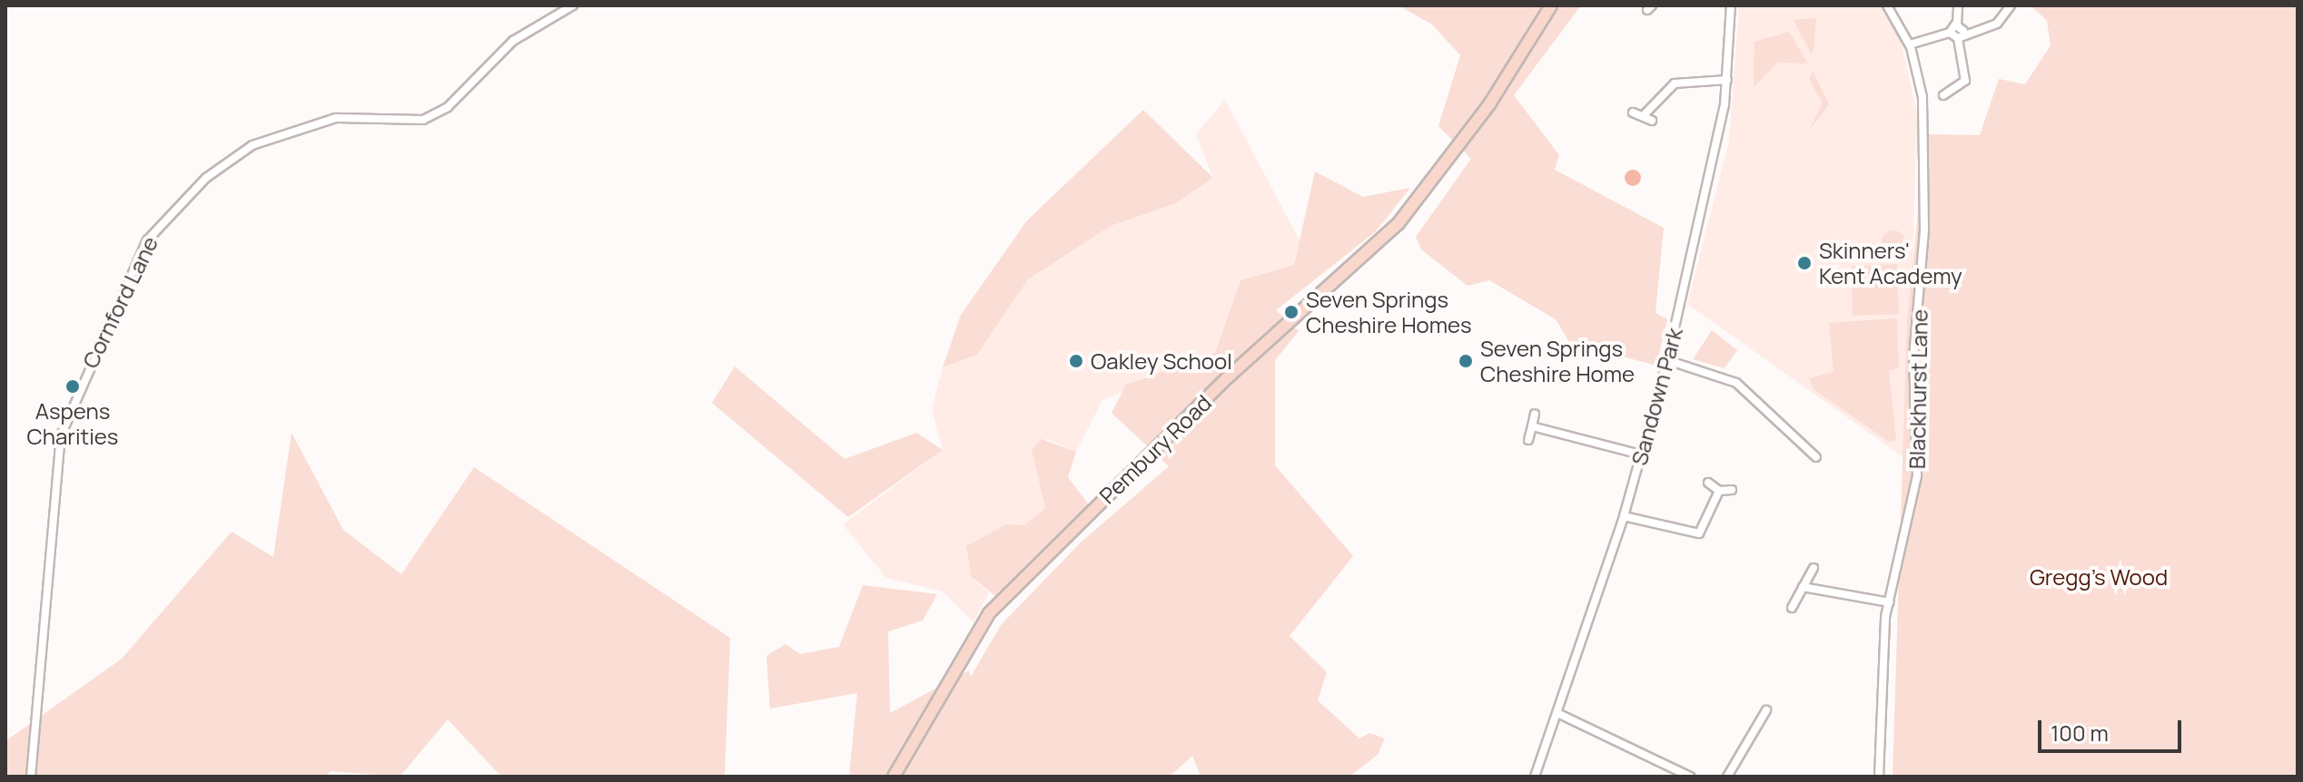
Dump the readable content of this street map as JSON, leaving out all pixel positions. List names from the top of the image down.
{
  "streets": {
    "main road": ["Pembury Road"],
    "street": ["Cornford Lane", "Blackhurst Lane", "Sandown Park"]
  },
  "parks": ["Gregg's Wood"],
  "places": [
    "Skinners' Kent Academy",
    "Seven Springs Cheshire Homes",
    "Oakley School",
    "Seven Springs Cheshire Home",
    "Aspens Charities"
  ],
  "scale_bar": "100 m"
}
